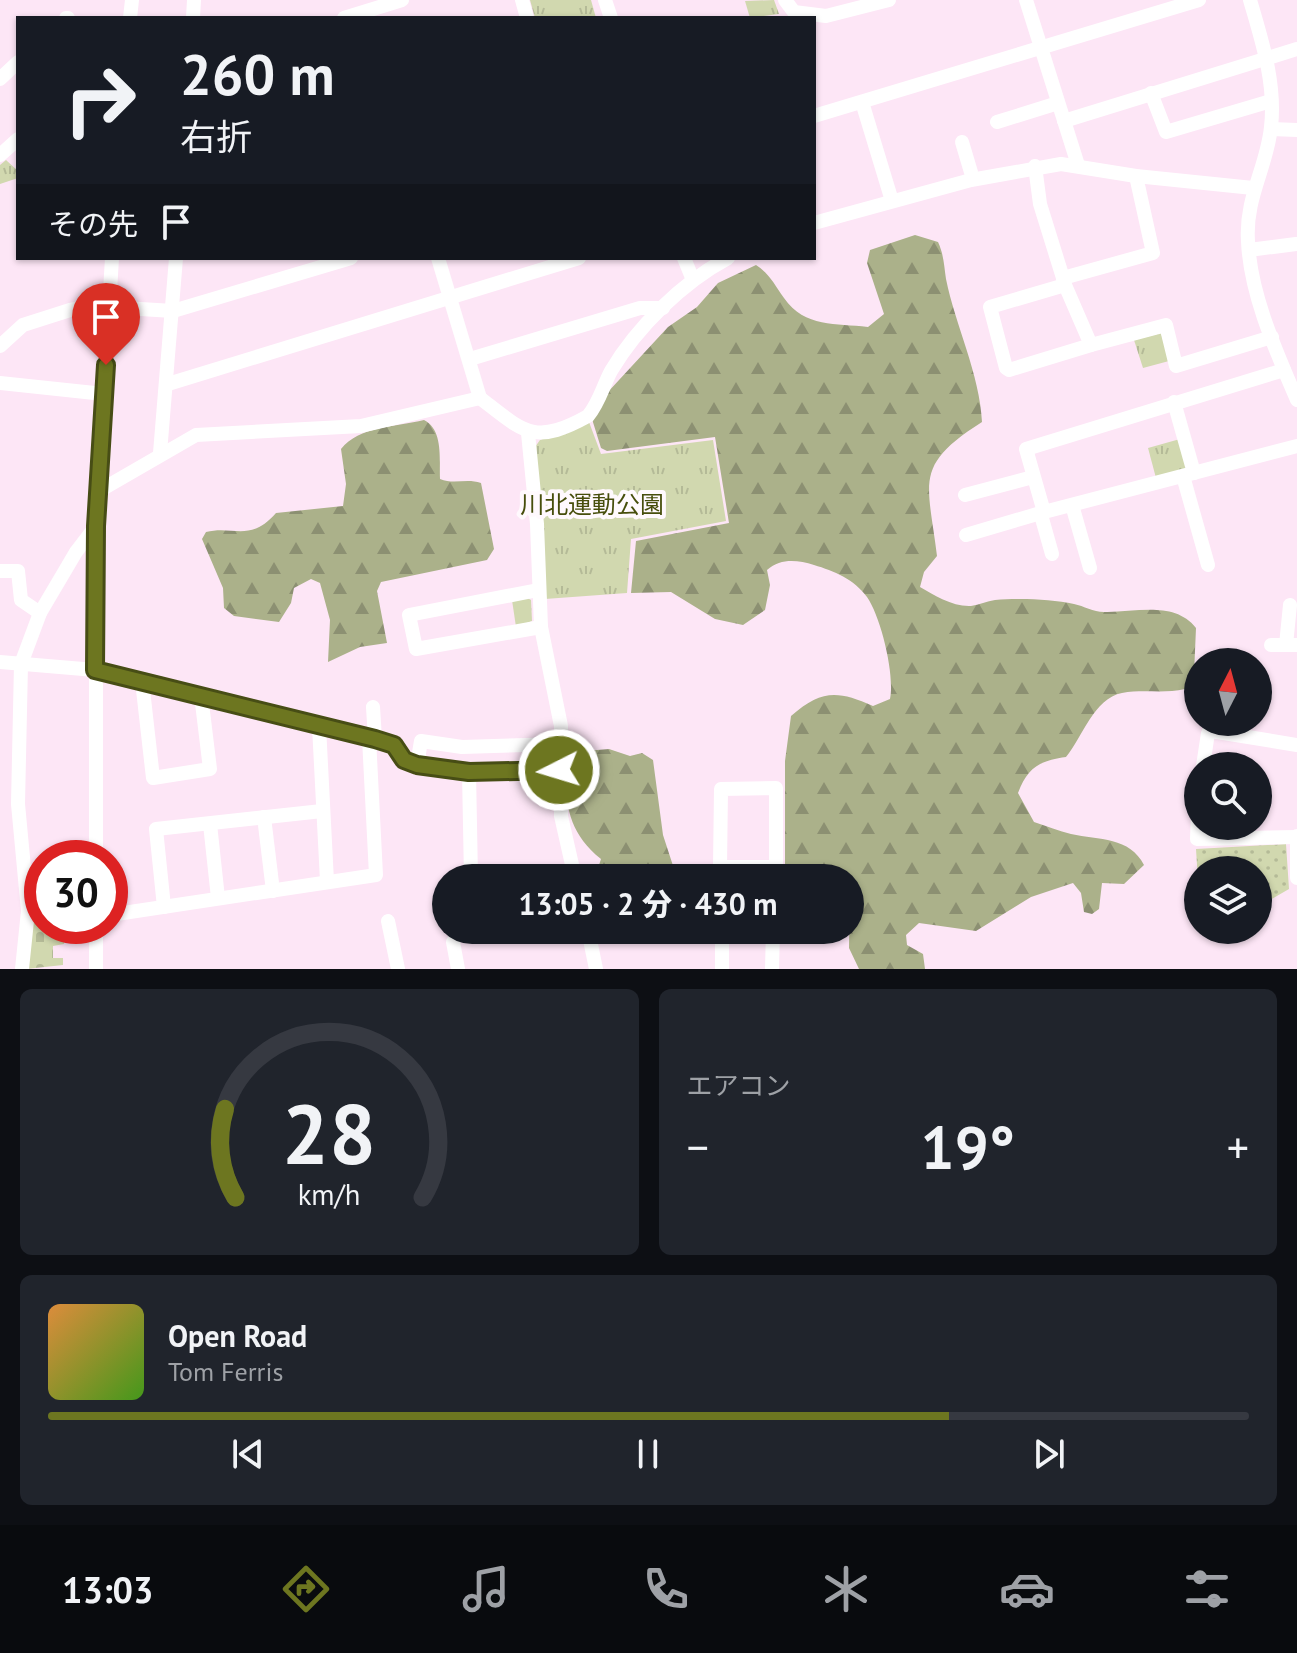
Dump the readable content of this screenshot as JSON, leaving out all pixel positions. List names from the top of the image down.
{
  "parks": ["川北運動公園"],
  "north": "top",
  "page": {
    "turn": ["260 m", "右折"],
    "then": "その先",
    "limit": "30",
    "trip": "13:05 · 2 分 · 430 m",
    "tile": "エアコン",
    "heat": ["−", "19°", "+"],
    "song": ["Open Road", "Tom Ferris"],
    "tabs": "13:03",
    "gauge": ["28", "km/h"]
  }
}
